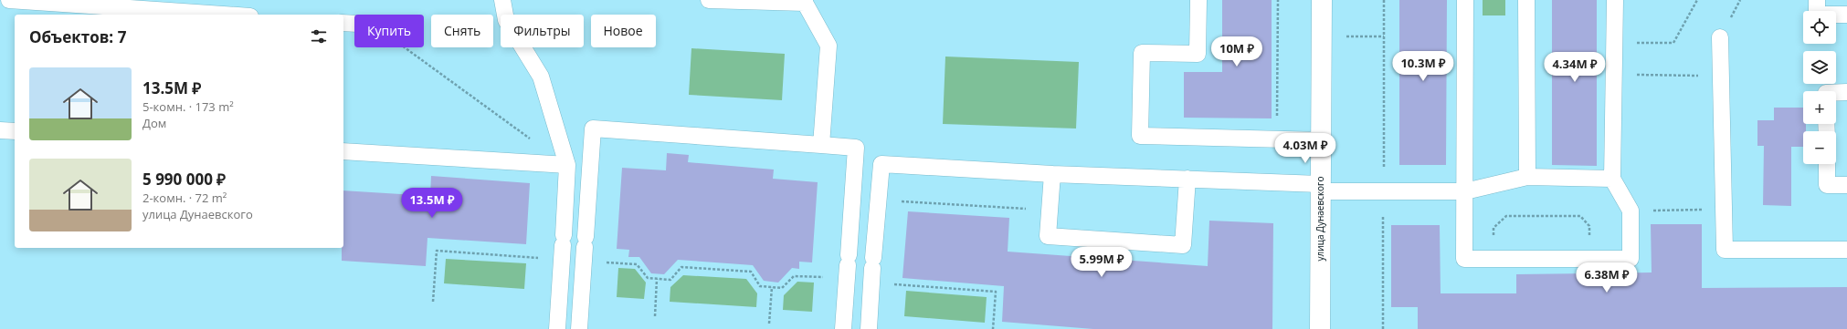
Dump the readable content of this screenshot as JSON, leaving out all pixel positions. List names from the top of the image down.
{
  "streets": {
    "street": ["улица Дунаевского"]
  },
  "page": {
    "map_buttons": ["+", "−"],
    "chip": [
      "Купить",
      "Снять",
      "Фильтры",
      "Новое"
    ],
    "heading": "Объектов: 7",
    "price": [
      "10M ₽",
      "10.3M ₽",
      "4.34M ₽",
      "4.03M ₽",
      "13.5M ₽",
      "5.99M ₽",
      "6.38M ₽"
    ],
    "list": [
      {
        "name": "13.5M ₽",
        "note": "5-комн. · 173 m² · Дом"
      },
      {
        "name": "5 990 000 ₽",
        "note": "2-комн. · 72 m² · улица Дунаевского"
      }
    ]
  }
}
